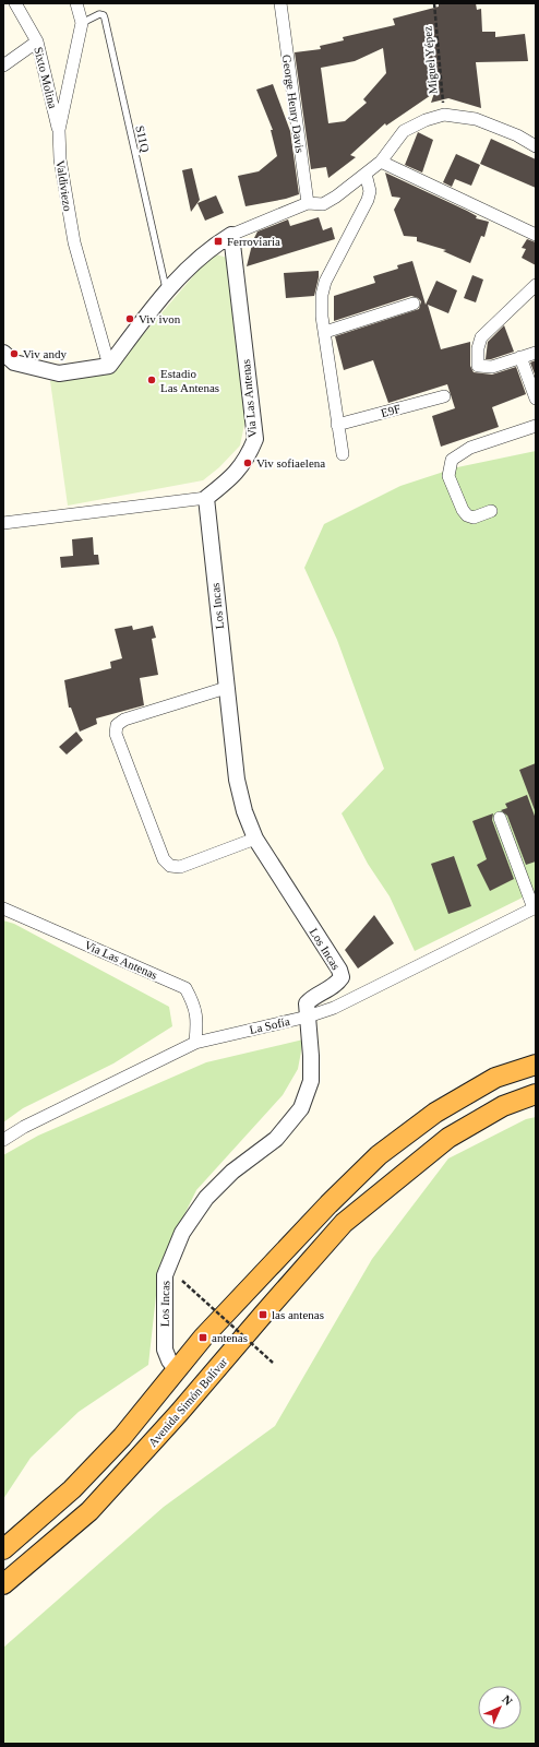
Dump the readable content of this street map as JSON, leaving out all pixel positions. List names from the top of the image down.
{
  "streets": {
    "highway": ["Avenida Simón Bolívar"],
    "street": [
      "Sixto Molina",
      "George Henry Davis",
      "Valdiviezo",
      "Via Las Antenas",
      "E9F",
      "Los Incas",
      "La Sofía"
    ],
    "lane": ["S11Q"],
    "path": ["Miguel Yépez"]
  },
  "crossings": [
    ["Sixto Molina", "Valdiviezo"],
    ["S11Q", "Valdiviezo"],
    ["Via Las Antenas", "Los Incas"],
    ["Via Las Antenas", "La Sofía"],
    ["Los Incas", "La Sofía"]
  ],
  "places": {
    "transit": ["Ferroviaria", "las antenas", "antenas"],
    "other": [
      "Viv ivon",
      "Viv andy",
      "Estadio Las Antenas",
      "Viv sofiaelena"
    ]
  },
  "north": "top right"
}
